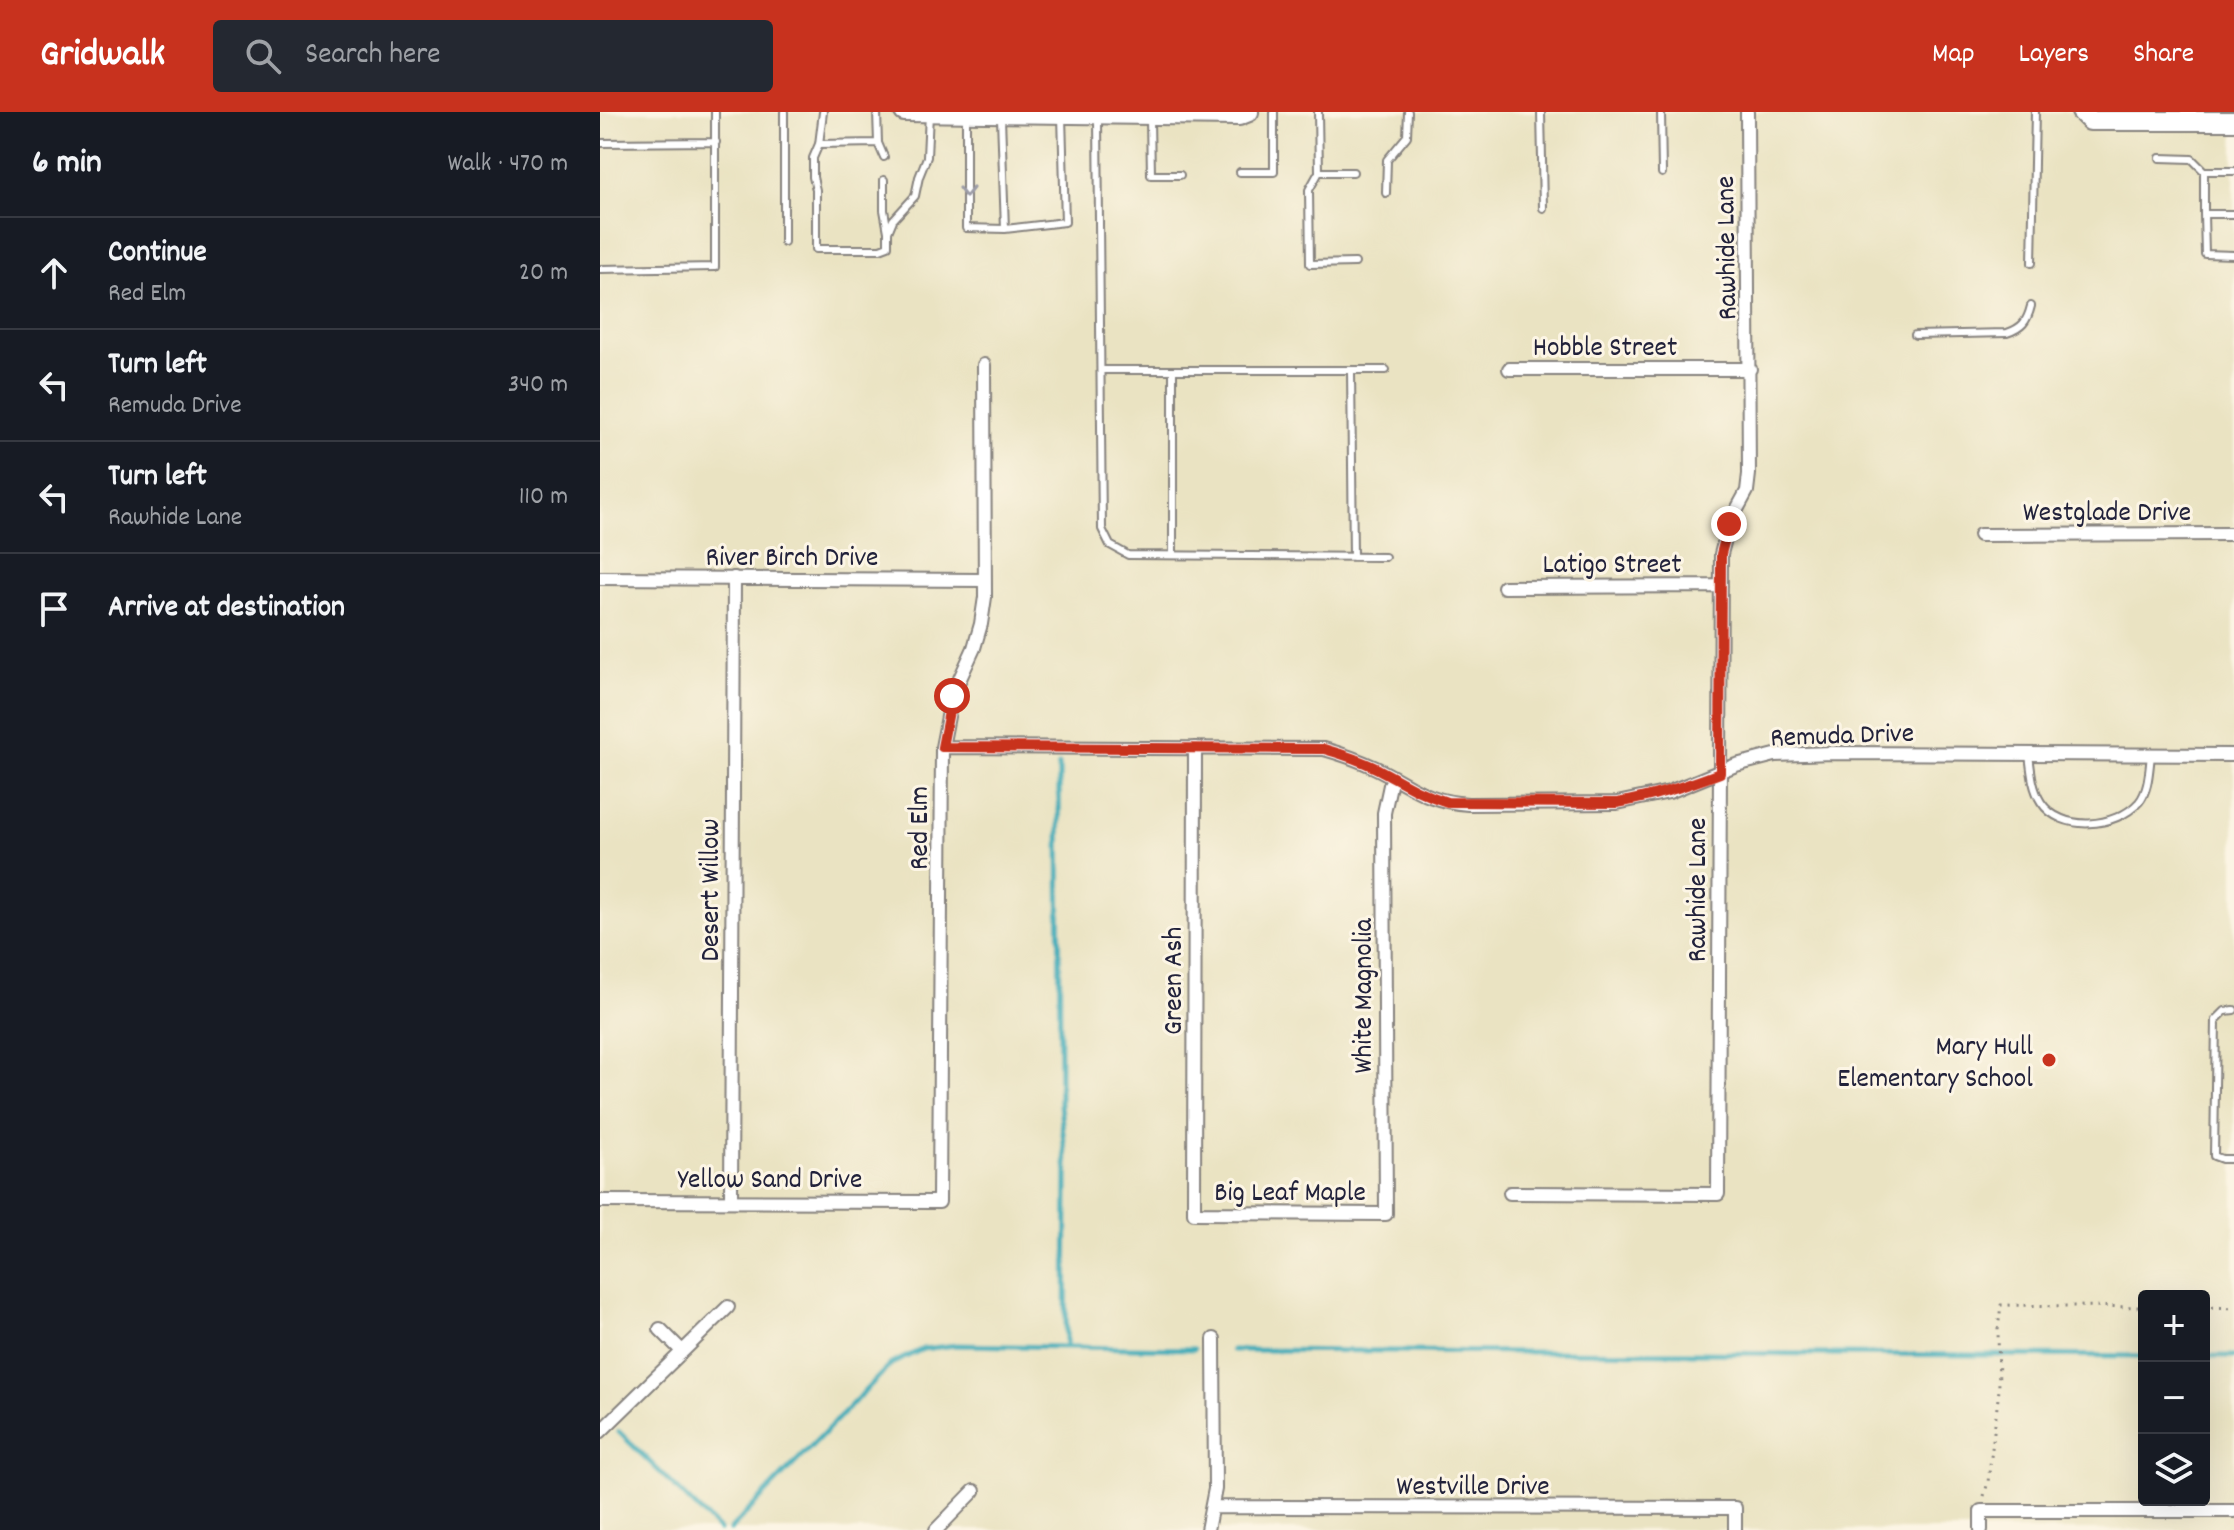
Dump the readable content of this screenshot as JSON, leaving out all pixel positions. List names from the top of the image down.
{
  "streets": {
    "street": [
      "Rawhide Lane",
      "Hobble Street",
      "Westglade Drive",
      "River Birch Drive",
      "Latigo Street",
      "Remuda Drive",
      "Red Elm",
      "Desert Willow",
      "Green Ash",
      "White Magnolia",
      "Yellow Sand Drive",
      "Big Leaf Maple",
      "Westville Drive"
    ]
  },
  "crossings": [
    ["Rawhide Lane", "Hobble Street"],
    ["Rawhide Lane", "Latigo Street"],
    ["Rawhide Lane", "Remuda Drive"],
    ["River Birch Drive", "Red Elm"],
    ["River Birch Drive", "Desert Willow"],
    ["Remuda Drive", "Red Elm"],
    ["Remuda Drive", "Green Ash"],
    ["Remuda Drive", "White Magnolia"],
    ["Red Elm", "Yellow Sand Drive"],
    ["Desert Willow", "Yellow Sand Drive"],
    ["Green Ash", "Big Leaf Maple"],
    ["White Magnolia", "Big Leaf Maple"]
  ],
  "places": ["Mary Hull Elementary School"],
  "page": {
    "header": "Gridwalk",
    "search": "Search here",
    "nav": ["Map", "Layers", "Share"],
    "heading": ["6 min", "Walk · 470 m"],
    "list": [
      ["Continue", "Red Elm", "20 m"],
      ["Turn left", "Remuda Drive", "340 m"],
      ["Turn left", "Rawhide Lane", "110 m"],
      "Arrive at destination"
    ],
    "map_buttons": ["+", "−"]
  }
}
